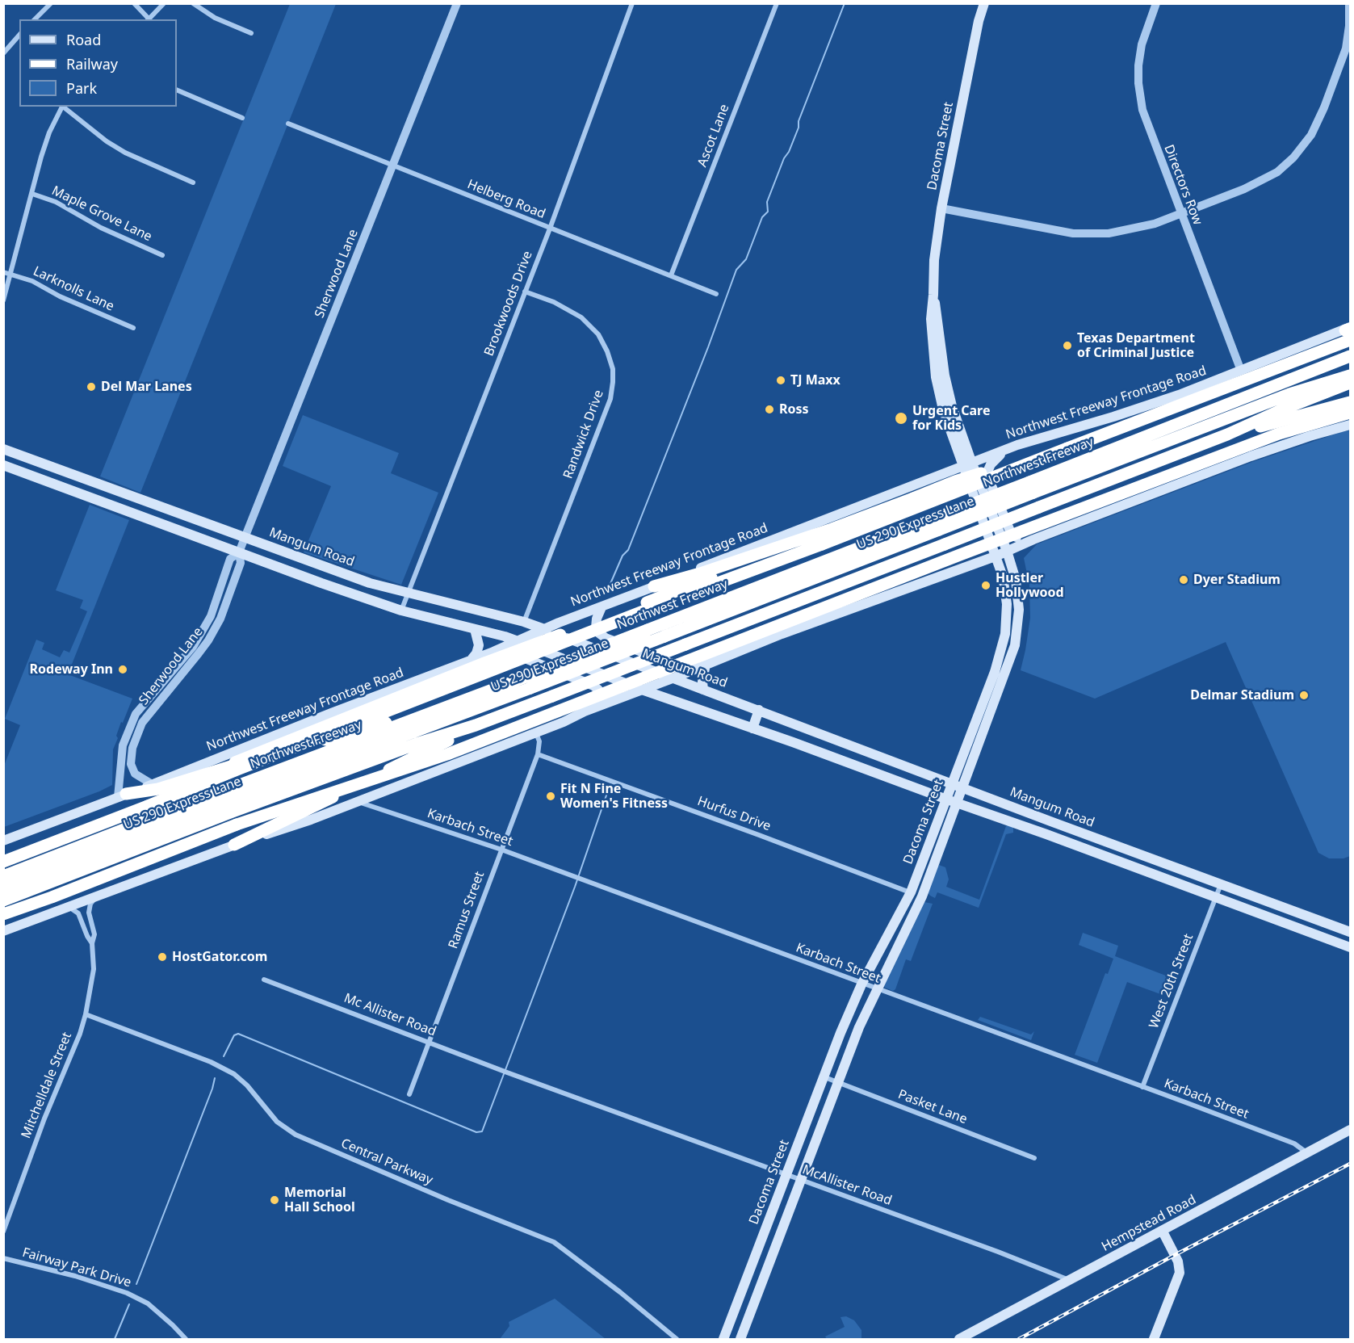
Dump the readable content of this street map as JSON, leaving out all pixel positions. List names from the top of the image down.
{
  "streets": {
    "highway": ["Northwest Freeway", "US 290 Express Lane"],
    "main road": [
      "Dacoma Street",
      "Northwest Freeway Frontage Road",
      "Mangum Road",
      "Hempstead Road"
    ],
    "street": [
      "Ascot Lane",
      "Directors Row",
      "Helberg Road",
      "Maple Grove Lane",
      "Sherwood Lane",
      "Larknolls Lane",
      "Brookwoods Drive",
      "Randwick Drive",
      "Hurfus Drive",
      "Karbach Street",
      "Ramus Street",
      "West 20th Street",
      "Mc Allister Road",
      "Mitchelldale Street",
      "Pasket Lane",
      "Central Parkway",
      "McAllister Road",
      "Fairway Park Drive"
    ]
  },
  "crossings": [
    ["Ascot Lane", "Helberg Road"],
    ["Dacoma Street", "Northwest Freeway Frontage Road"],
    ["Dacoma Street", "Mangum Road"],
    ["Dacoma Street", "Hurfus Drive"],
    ["Dacoma Street", "Karbach Street"],
    ["Dacoma Street", "Pasket Lane"],
    ["Dacoma Street", "McAllister Road"],
    ["Directors Row", "Northwest Freeway Frontage Road"],
    ["Helberg Road", "Sherwood Lane"],
    ["Helberg Road", "Brookwoods Drive"],
    ["Sherwood Lane", "Northwest Freeway Frontage Road"],
    ["Sherwood Lane", "Mangum Road"],
    ["Brookwoods Drive", "Randwick Drive"],
    ["Brookwoods Drive", "Mangum Road"],
    ["Northwest Freeway Frontage Road", "Mangum Road"],
    ["Randwick Drive", "Mangum Road"],
    ["Northwest Freeway", "US 290 Express Lane"],
    ["Mangum Road", "West 20th Street"],
    ["Hurfus Drive", "Ramus Street"],
    ["Karbach Street", "Ramus Street"],
    ["Karbach Street", "West 20th Street"],
    ["Karbach Street", "Hempstead Road"],
    ["Ramus Street", "Mc Allister Road"],
    ["Mc Allister Road", "McAllister Road"],
    ["Mitchelldale Street", "Central Parkway"],
    ["McAllister Road", "Hempstead Road"]
  ],
  "places": [
    "Texas Department of Criminal Justice",
    "TJ Maxx",
    "Del Mar Lanes",
    "Ross",
    "Urgent Care for Kids",
    "Dyer Stadium",
    "Hustler Hollywood",
    "Rodeway Inn",
    "Delmar Stadium",
    "Fit N Fine Women's Fitness",
    "HostGator.com",
    "Memorial Hall School"
  ],
  "legend": ["Road", "Railway", "Park"]
}
